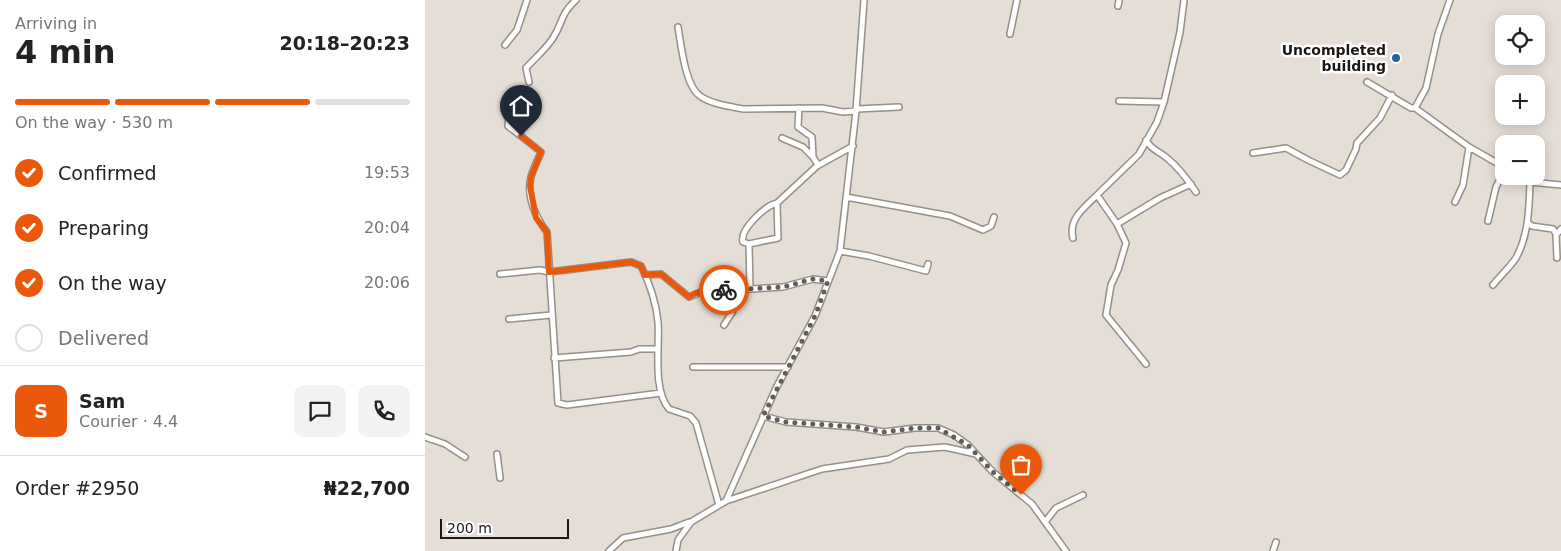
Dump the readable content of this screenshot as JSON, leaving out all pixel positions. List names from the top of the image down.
{
  "places": ["Uncompleted building"],
  "scale_bar": "200 m",
  "page": {
    "heading": ["4 min", "Arriving in", "20:18–20:23"],
    "panel": [
      "Sam",
      "Courier · 4.4",
      "Order #2950",
      "₦22,700"
    ],
    "map_buttons": ["+", "−"],
    "bar": "On the way · 530 m",
    "list": [
      ["Confirmed", "19:53"],
      ["Preparing", "20:04"],
      ["On the way", "20:06"],
      "Delivered"
    ],
    "round": "S",
    "scale": "200 m"
  }
}
